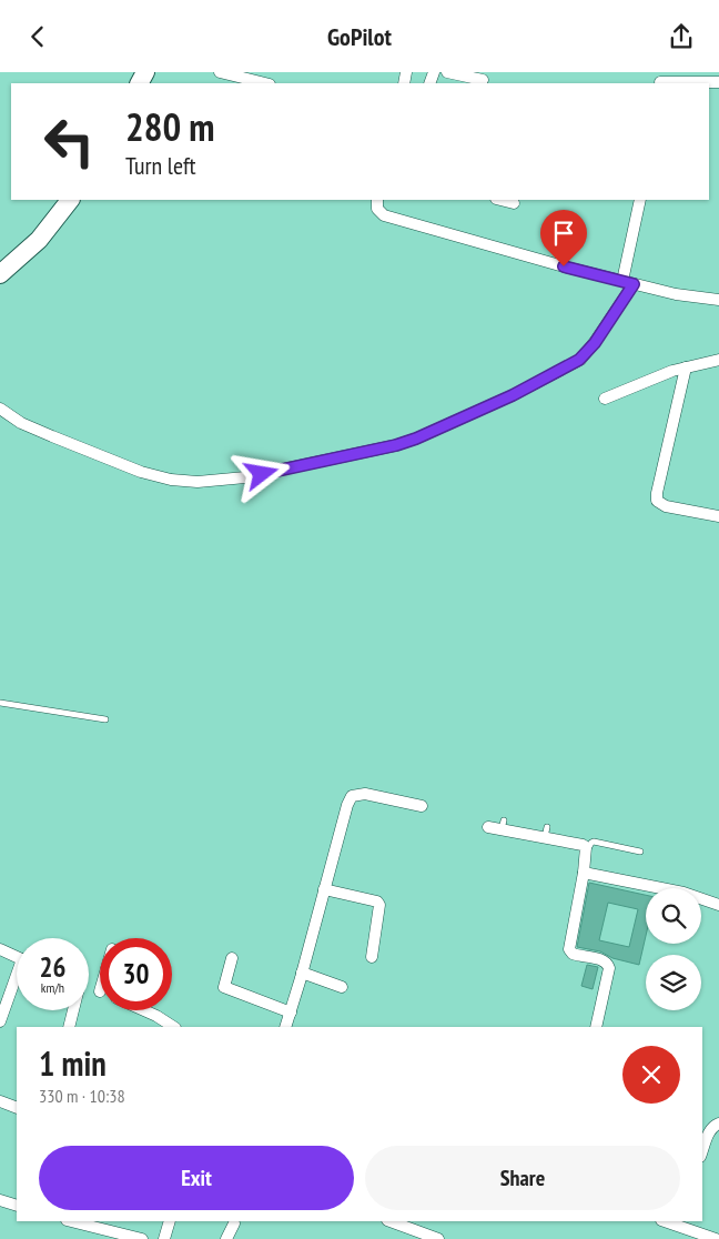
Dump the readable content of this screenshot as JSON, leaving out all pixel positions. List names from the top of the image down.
{
  "page": {
    "header": "GoPilot",
    "turn": ["280 m", "Turn left"],
    "speed": "26 km/h",
    "limit": "30",
    "heading": ["1 min", "330 m · 10:38"],
    "buttons": ["Exit", "Share"]
  }
}
